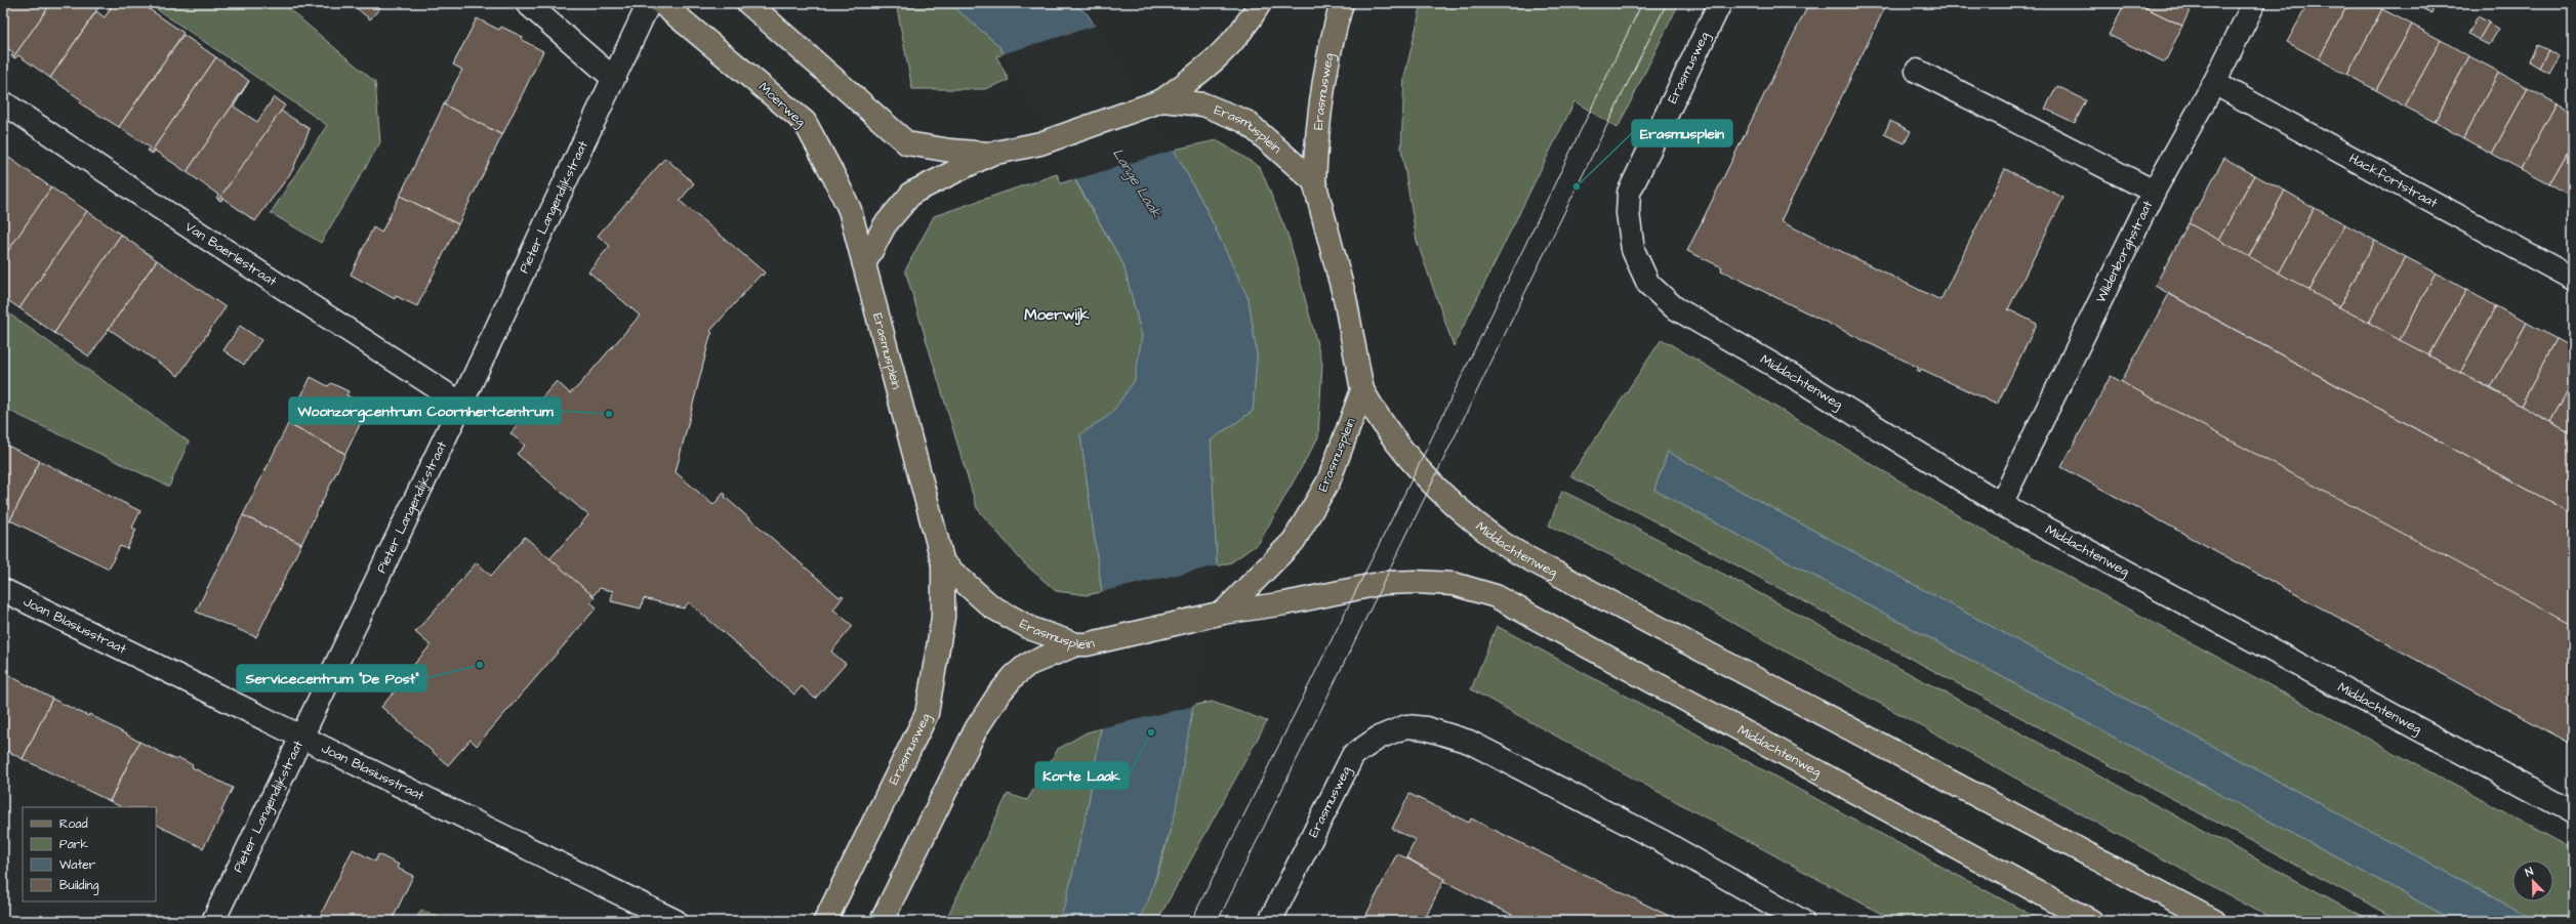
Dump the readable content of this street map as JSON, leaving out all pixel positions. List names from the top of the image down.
{
  "streets": {
    "main road": [
      "Erasmusweg",
      "Moerweg",
      "Erasmusplein",
      "Middachtenweg"
    ],
    "street": [
      "Hackfortstraat",
      "Pieter Langendijkstraat",
      "Wildenborghstraat",
      "Van Baerlestraat",
      "Joan Blasiusstraat"
    ]
  },
  "crossings": [
    ["Erasmusweg", "Erasmusplein"],
    ["Erasmusweg", "Middachtenweg"],
    ["Moerweg", "Erasmusplein"],
    ["Erasmusplein", "Middachtenweg"],
    ["Hackfortstraat", "Wildenborghstraat"],
    ["Pieter Langendijkstraat", "Van Baerlestraat"],
    ["Pieter Langendijkstraat", "Joan Blasiusstraat"],
    ["Wildenborghstraat", "Middachtenweg"]
  ],
  "districts": ["Moerwijk"],
  "water": ["Lange Laak"],
  "places": [
    "Erasmusplein",
    "Woonzorgcentrum Coornhertcentrum",
    "Servicecentrum “De Post”",
    "Korte Laak"
  ],
  "legend": [
    "Road",
    "Park",
    "Water",
    "Building"
  ],
  "north": "top left"
}
